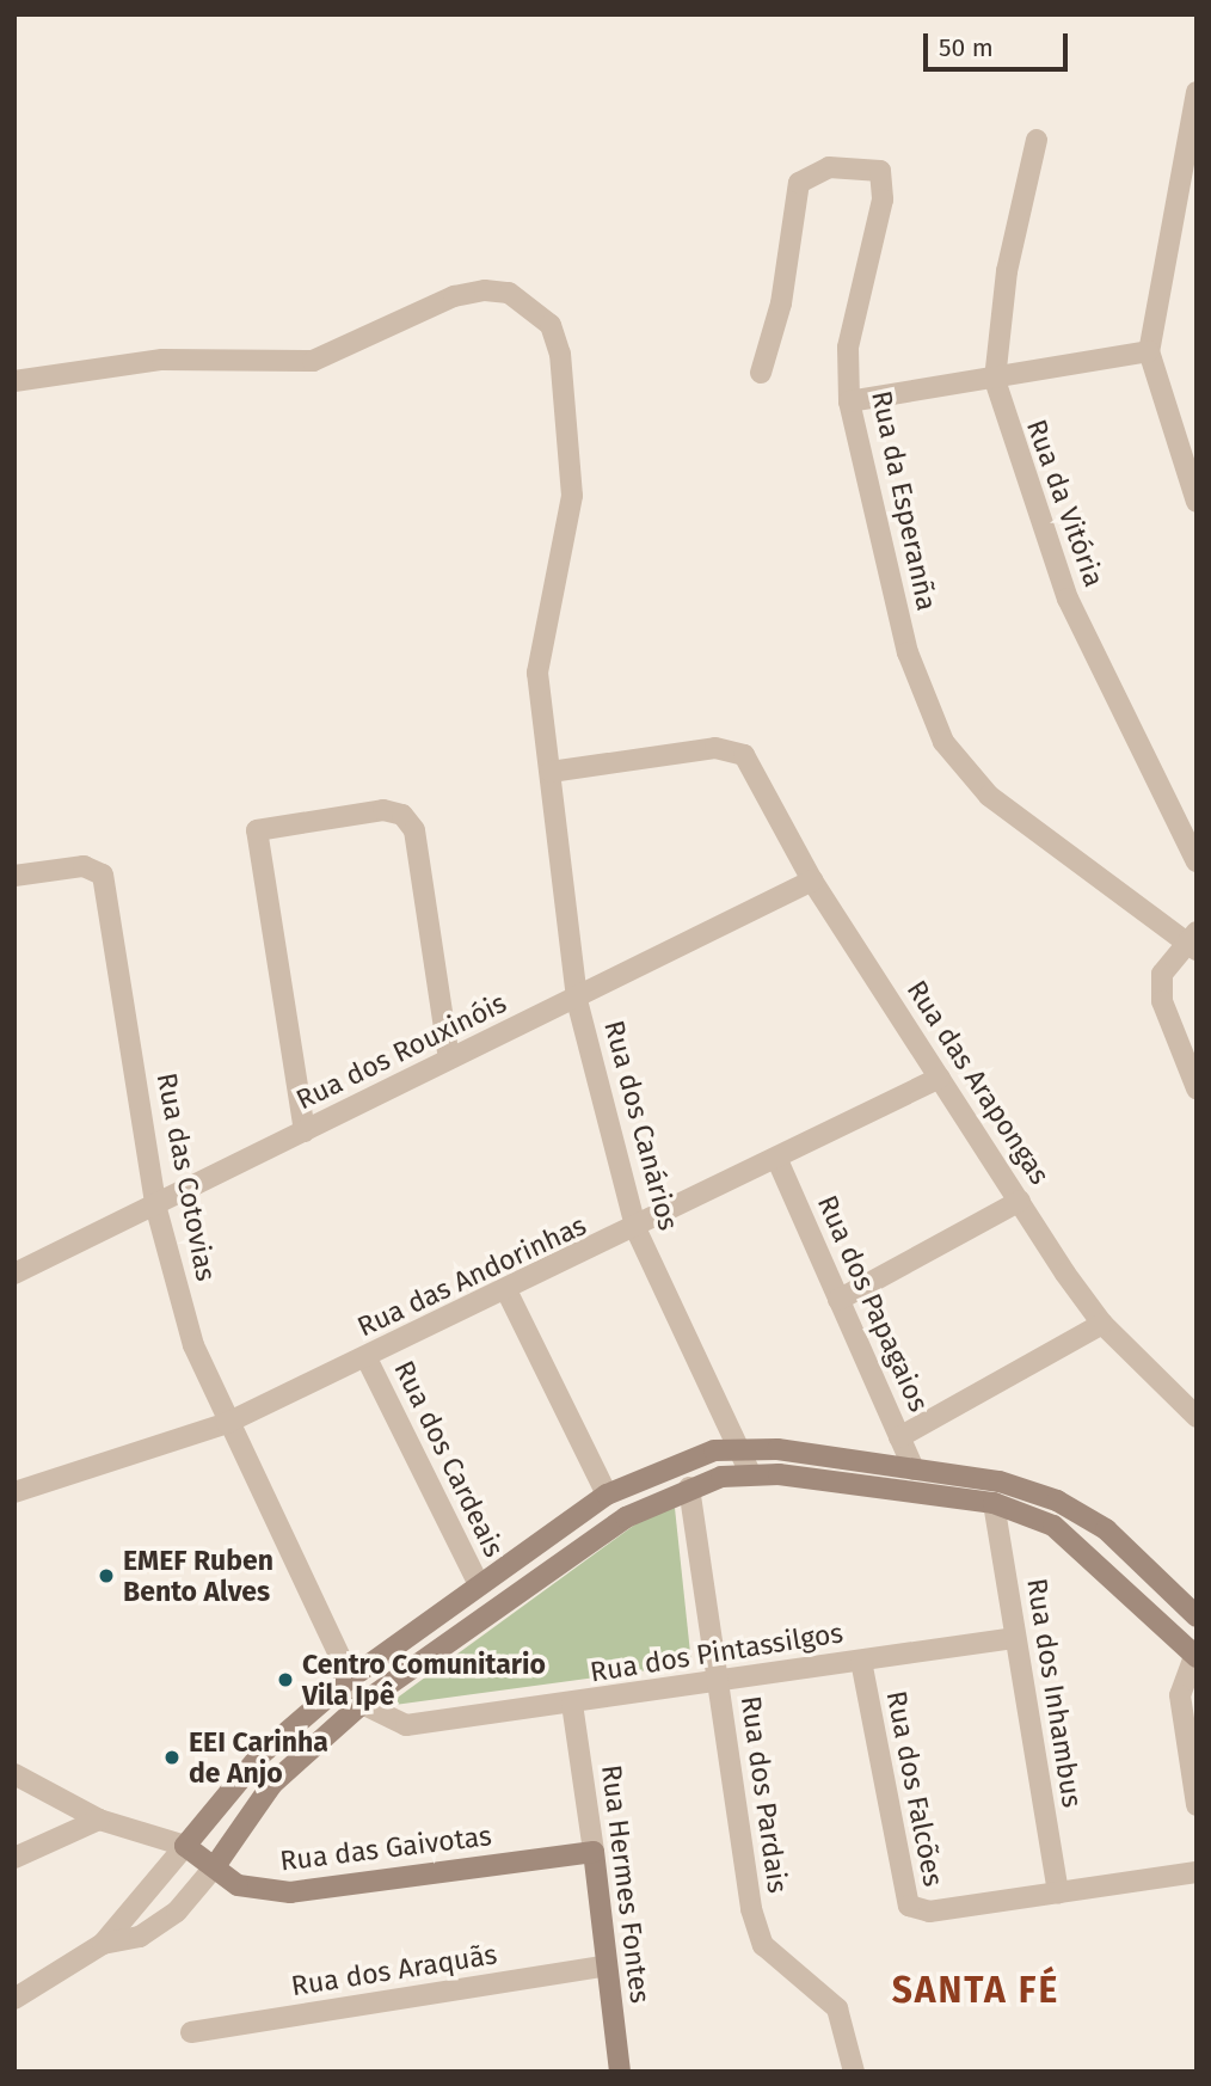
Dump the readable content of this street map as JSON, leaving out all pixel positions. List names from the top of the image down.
{
  "streets": {
    "street": [
      "Rua da Esperanña",
      "Rua da Vitória",
      "Rua dos Rouxinóis",
      "Rua das Arapongas",
      "Rua dos Canários",
      "Rua das Cotovias",
      "Rua das Andorinhas",
      "Rua dos Papagaios",
      "Rua dos Cardeais",
      "Rua dos Pintassilgos",
      "Rua dos Inhambus",
      "Rua dos Falcões",
      "Rua dos Pardais",
      "Rua das Gaivotas",
      "Rua Hermes Fontes",
      "Rua dos Araquãs"
    ]
  },
  "crossings": [
    ["Rua dos Rouxinóis", "Rua das Arapongas"],
    ["Rua dos Rouxinóis", "Rua dos Canários"],
    ["Rua dos Rouxinóis", "Rua das Cotovias"],
    ["Rua das Arapongas", "Rua dos Canários"],
    ["Rua das Arapongas", "Rua das Andorinhas"],
    ["Rua dos Canários", "Rua das Andorinhas"],
    ["Rua das Cotovias", "Rua das Andorinhas"],
    ["Rua das Cotovias", "Rua dos Pintassilgos"],
    ["Rua das Andorinhas", "Rua dos Papagaios"],
    ["Rua das Andorinhas", "Rua dos Cardeais"],
    ["Rua dos Pintassilgos", "Rua dos Inhambus"],
    ["Rua dos Pintassilgos", "Rua dos Falcões"],
    ["Rua dos Pintassilgos", "Rua dos Pardais"],
    ["Rua dos Pintassilgos", "Rua Hermes Fontes"],
    ["Rua dos Inhambus", "Rua dos Falcões"],
    ["Rua das Gaivotas", "Rua Hermes Fontes"],
    ["Rua Hermes Fontes", "Rua dos Araquãs"]
  ],
  "districts": ["SANTA FÉ"],
  "places": ["EMEF Ruben Bento Alves", "Centro Comunitario Vila Ipê", "EEI Carinha de Anjo"],
  "scale_bar": "50 m"
}
